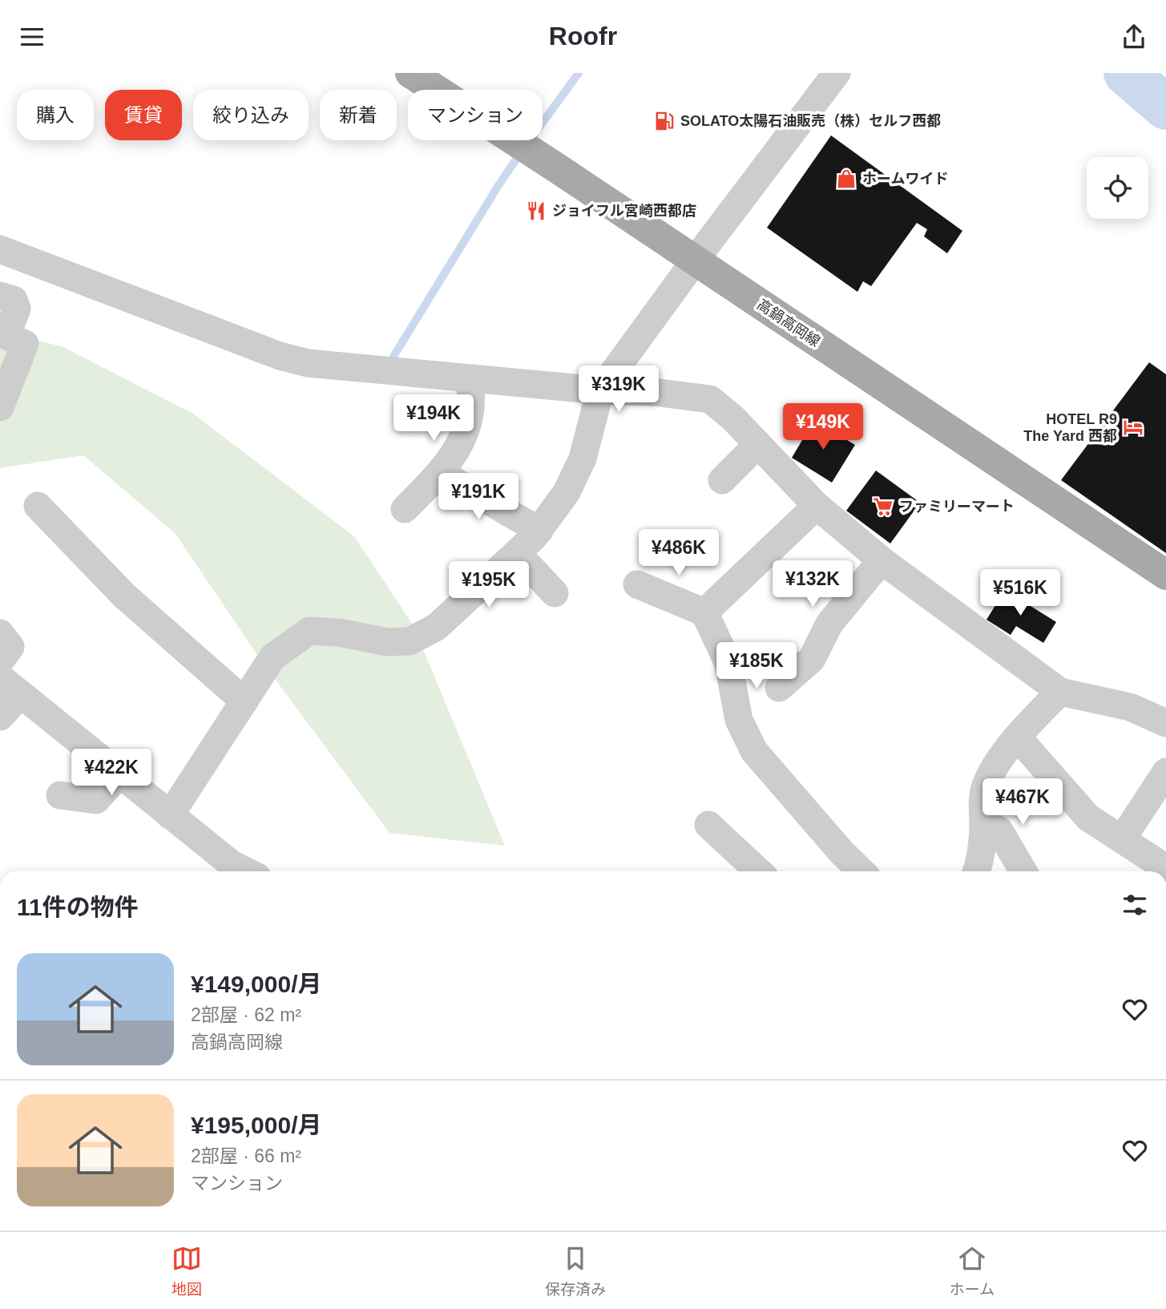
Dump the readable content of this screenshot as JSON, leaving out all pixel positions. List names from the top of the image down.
{
  "streets": {
    "main road": ["高鍋高岡線"]
  },
  "places": {
    "fuel station": ["SOLATO太陽石油販売（株）セルフ西都"],
    "shop": ["ホームワイド"],
    "restaurant": ["ジョイフル宮崎西都店"],
    "hotel": ["HOTEL R9 The Yard 西都"],
    "supermarket": ["ファミリーマート"]
  },
  "page": {
    "header": "Roofr",
    "chip": [
      "購入",
      "賃貸",
      "絞り込み",
      "新着",
      "マンション"
    ],
    "price": [
      "¥319K",
      "¥194K",
      "¥149K",
      "¥191K",
      "¥486K",
      "¥132K",
      "¥195K",
      "¥516K",
      "¥185K",
      "¥422K",
      "¥467K"
    ],
    "heading": "11件の物件",
    "list": [
      {
        "name": "¥149,000/月",
        "note": "2部屋 · 62 m² · 高鍋高岡線"
      },
      {
        "name": "¥195,000/月",
        "note": "2部屋 · 66 m² · マンション"
      }
    ],
    "tabs": ["地図", "保存済み", "ホーム"]
  }
}
